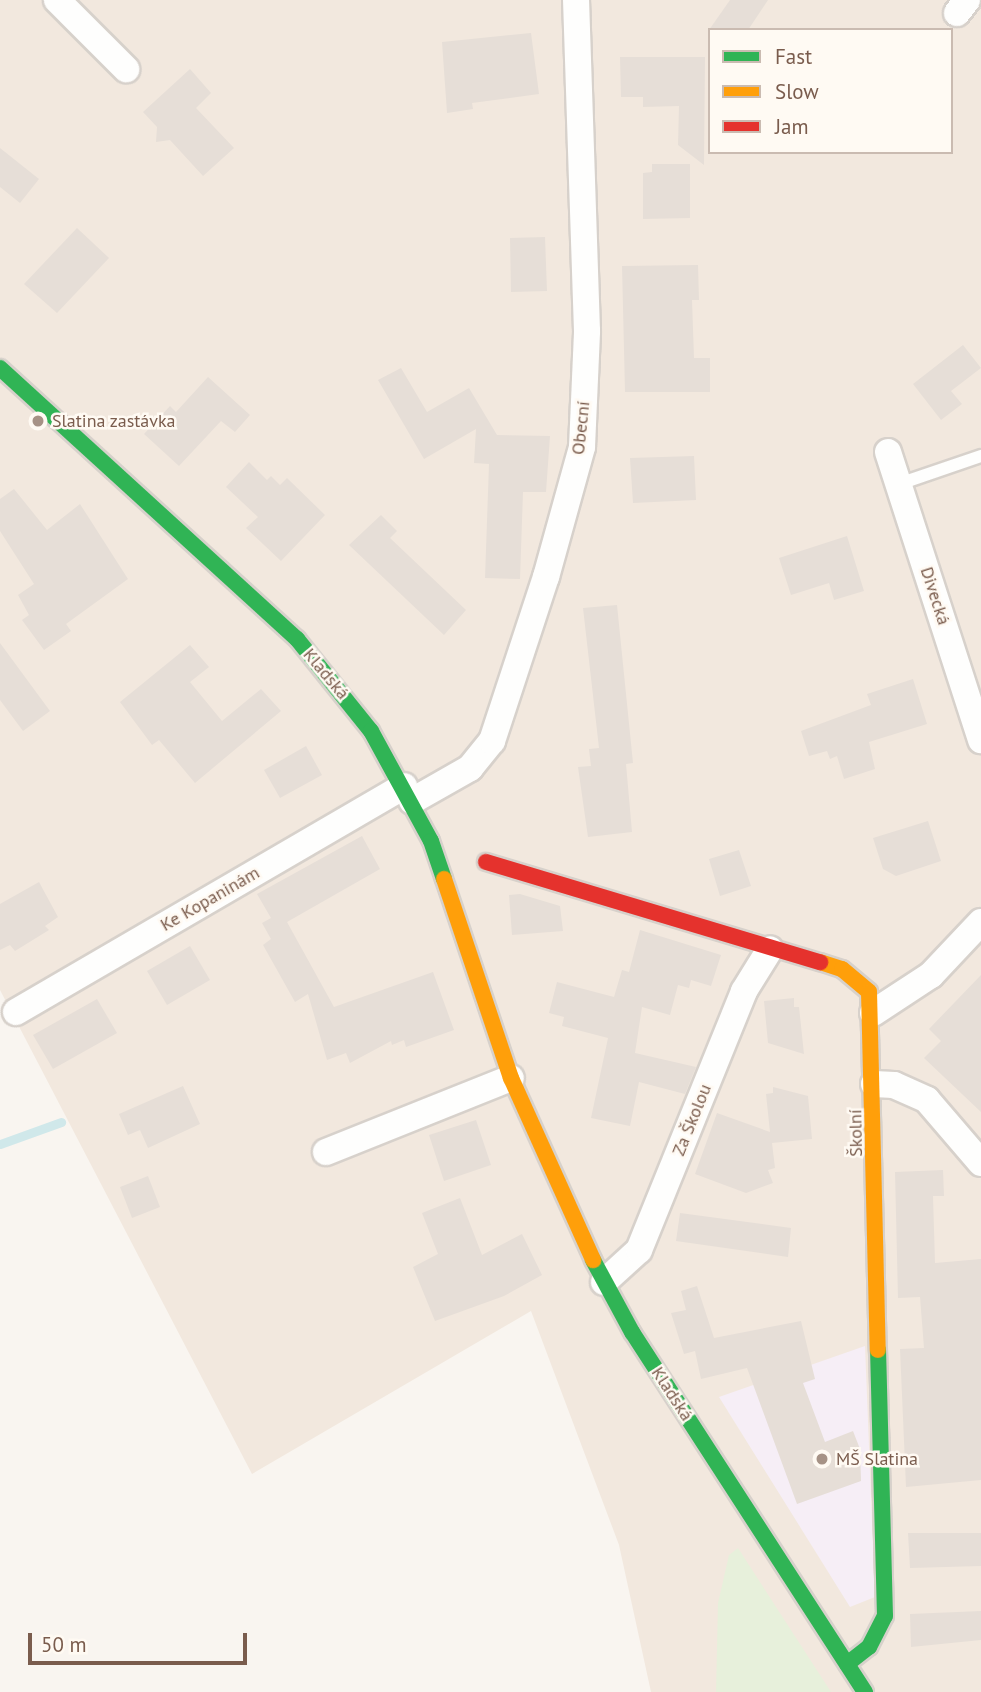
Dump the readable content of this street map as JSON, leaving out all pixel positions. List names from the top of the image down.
{
  "streets": {
    "main road": ["Kladská", "Školní"],
    "street": [
      "Obecní",
      "Divecká",
      "Ke Kopaninám",
      "Za Školou"
    ]
  },
  "crossings": [
    ["Obecní", "Kladská"],
    ["Obecní", "Ke Kopaninám"],
    ["Kladská", "Ke Kopaninám"],
    ["Kladská", "Za Školou"],
    ["Kladská", "Školní"],
    ["Za Školou", "Školní"]
  ],
  "places": ["Slatina zastávka", "MŠ Slatina"],
  "legend": ["Fast", "Slow", "Jam"],
  "scale_bar": "50 m"
}
